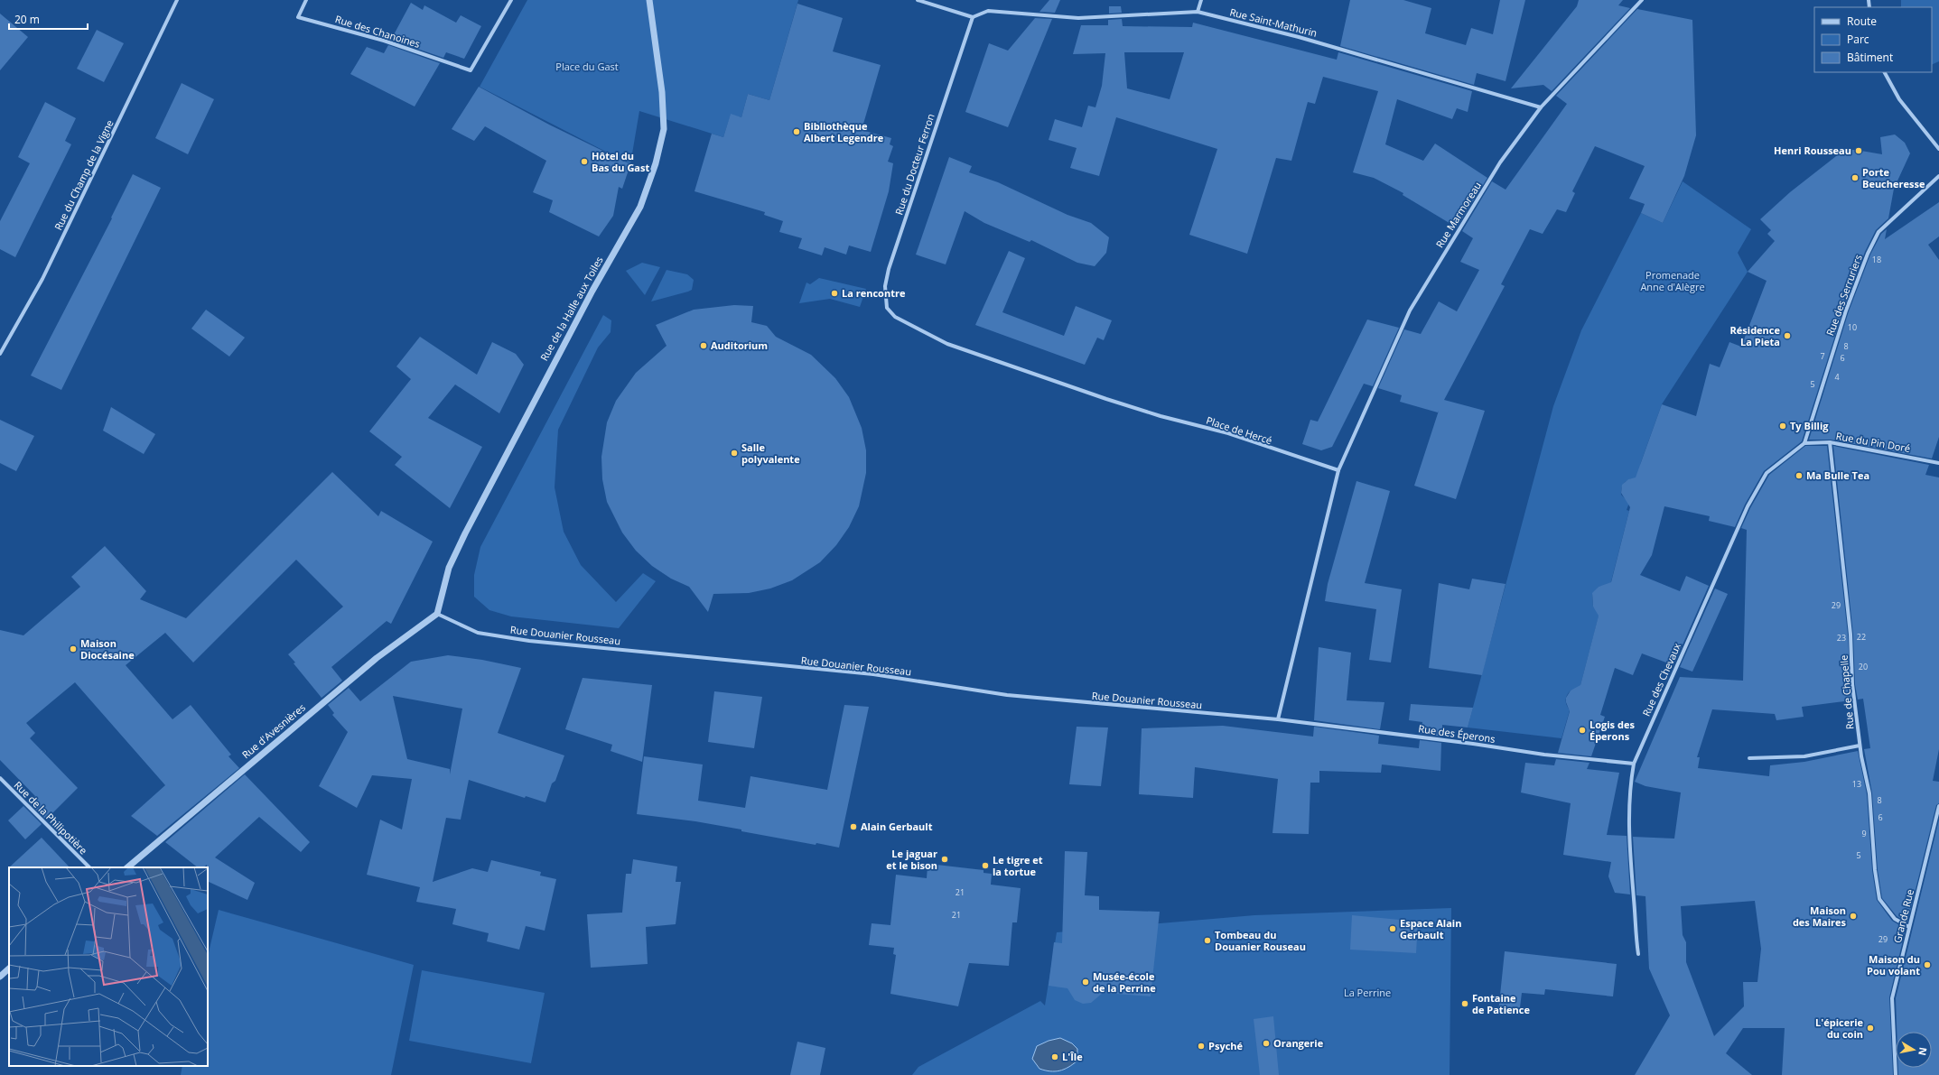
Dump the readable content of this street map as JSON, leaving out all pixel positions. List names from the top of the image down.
{
  "streets": {
    "street": [
      "Rue Saint-Mathurin",
      "Rue des Chanoines",
      "Rue du Docteur Ferron",
      "Rue du Champ de la Vigne",
      "Rue Marmoreau",
      "Rue des Serruriers",
      "Rue de la Halle aux Toiles",
      "Place de Hercé",
      "Rue du Pin Doré",
      "Rue Douanier Rousseau",
      "Rue des Chevaux",
      "Rue de Chapelle",
      "Rue d'Avesnières",
      "Rue des Éperons",
      "Rue de la Philipotière",
      "Grande Rue"
    ]
  },
  "crossings": [
    ["Rue Saint-Mathurin", "Rue du Docteur Ferron"],
    ["Rue Saint-Mathurin", "Rue Marmoreau"],
    ["Rue du Docteur Ferron", "Place de Hercé"],
    ["Rue Marmoreau", "Place de Hercé"],
    ["Rue des Serruriers", "Rue du Pin Doré"],
    ["Rue des Serruriers", "Rue des Chevaux"],
    ["Rue de la Halle aux Toiles", "Rue Douanier Rousseau"],
    ["Rue de la Halle aux Toiles", "Rue d'Avesnières"],
    ["Rue du Pin Doré", "Rue des Chevaux"],
    ["Rue du Pin Doré", "Rue de Chapelle"],
    ["Rue Douanier Rousseau", "Rue d'Avesnières"],
    ["Rue Douanier Rousseau", "Rue des Éperons"],
    ["Rue des Chevaux", "Rue des Éperons"],
    ["Rue de Chapelle", "Grande Rue"]
  ],
  "parks": ["Place du Gast", "Promenade Anne d'Alègre", "La Perrine"],
  "places": [
    "Bibliothèque Albert Legendre",
    "Henri Rousseau",
    "Hôtel du Bas du Gast",
    "Porte Beucheresse",
    "La rencontre",
    "Résidence La Pieta",
    "Auditorium",
    "Ty Billig",
    "Salle polyvalente",
    "Ma Bulle Tea",
    "Maison Diocésaine",
    "Logis des Éperons",
    "Alain Gerbault",
    "Le jaguar et le bison",
    "Le tigre et la tortue",
    "Maison des Maires",
    "Espace Alain Gerbault",
    "Tombeau du Douanier Rouseau",
    "Maison du Pou volant",
    "Musée-école de la Perrine",
    "Fontaine de Patience",
    "L'épicerie du coin",
    "Orangerie",
    "Psyché",
    "L'Île"
  ],
  "house_numbers": [
    "18",
    "10",
    "8",
    "7",
    "6",
    "4",
    "5",
    "29",
    "22",
    "23",
    "20",
    "13",
    "8",
    "6",
    "9",
    "5",
    "21",
    "21",
    "29"
  ],
  "legend": ["Route", "Parc", "Bâtiment"],
  "scale_bar": "20 m",
  "north": "right"
}
